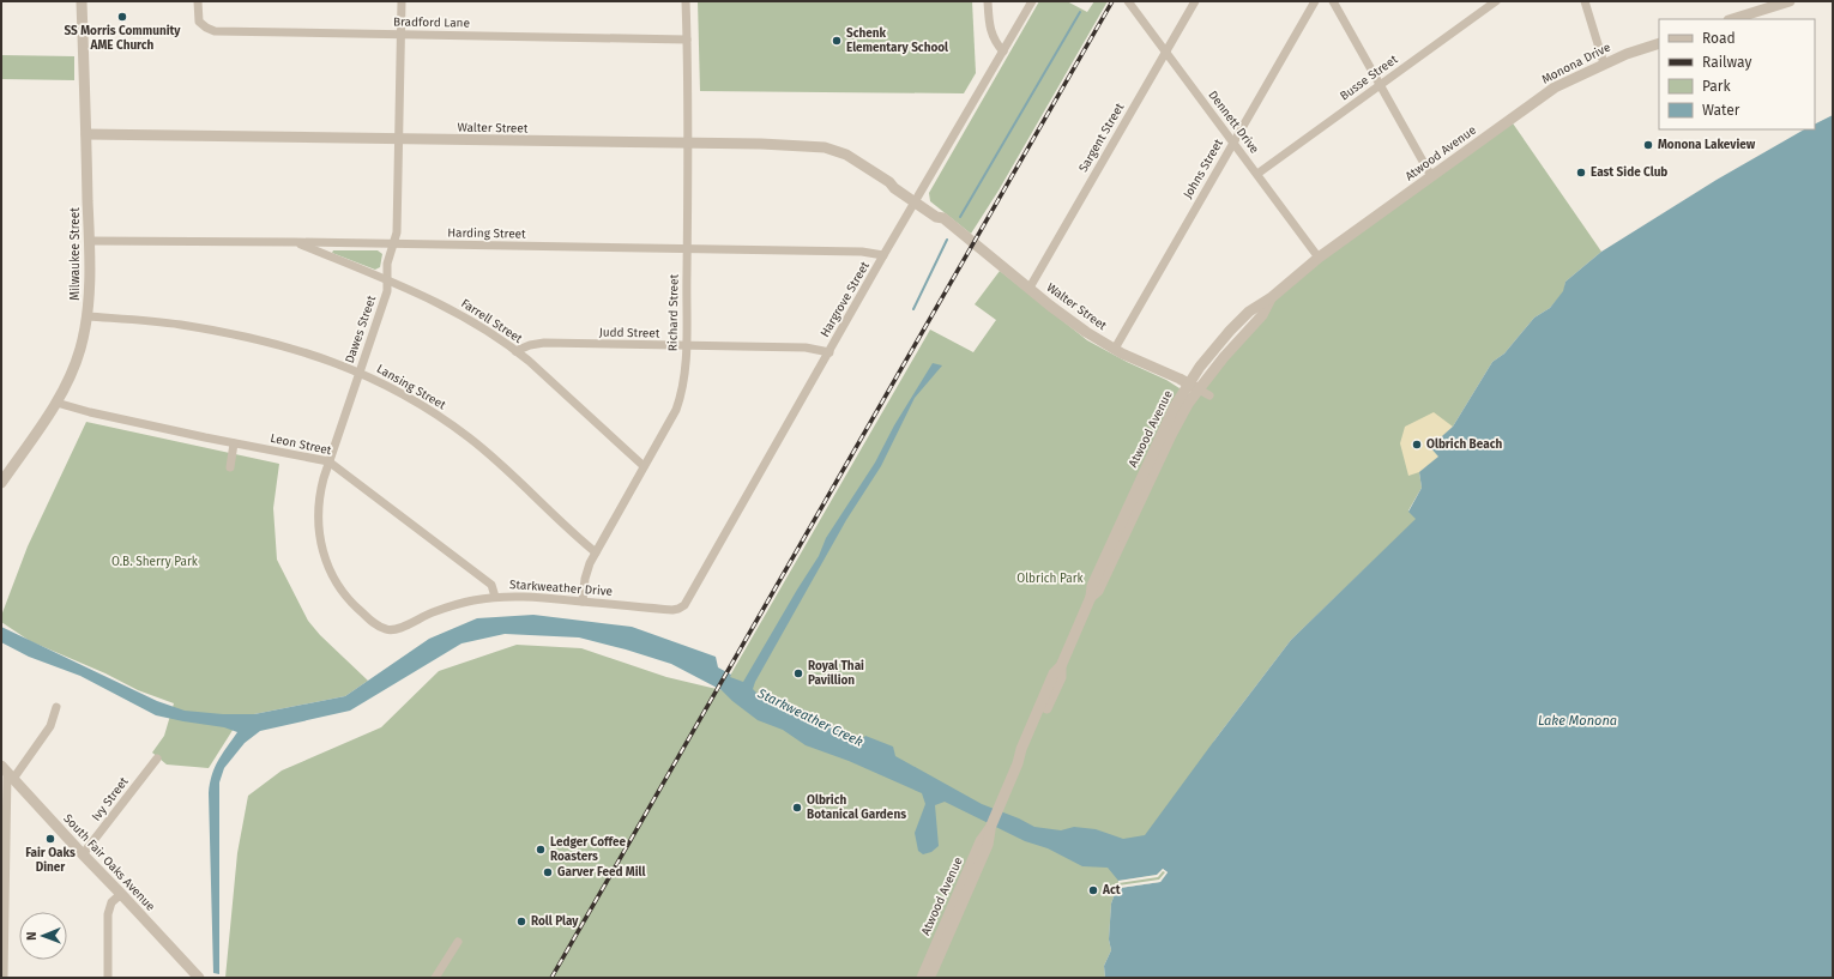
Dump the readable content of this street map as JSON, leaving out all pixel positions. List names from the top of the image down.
{
  "streets": {
    "street": [
      "Bradford Lane",
      "Monona Drive",
      "Busse Street",
      "Dennett Drive",
      "Walter Street",
      "Sargent Street",
      "Atwood Avenue",
      "Johns Street",
      "Harding Street",
      "Milwaukee Street",
      "Hargrove Street",
      "Richard Street",
      "Farrell Street",
      "Dawes Street",
      "Judd Street",
      "Lansing Street",
      "Leon Street",
      "Starkweather Drive",
      "Ivy Street",
      "South Fair Oaks Avenue"
    ]
  },
  "crossings": [
    ["Bradford Lane", "Richard Street"],
    ["Bradford Lane", "Dawes Street"],
    ["Monona Drive", "Atwood Avenue"],
    ["Busse Street", "Dennett Drive"],
    ["Dennett Drive", "Sargent Street"],
    ["Dennett Drive", "Atwood Avenue"],
    ["Dennett Drive", "Johns Street"],
    ["Walter Street", "Sargent Street"],
    ["Walter Street", "Atwood Avenue"],
    ["Walter Street", "Johns Street"],
    ["Walter Street", "Milwaukee Street"],
    ["Walter Street", "Hargrove Street"],
    ["Walter Street", "Richard Street"],
    ["Walter Street", "Dawes Street"],
    ["Harding Street", "Milwaukee Street"],
    ["Harding Street", "Hargrove Street"],
    ["Harding Street", "Richard Street"],
    ["Harding Street", "Farrell Street"],
    ["Harding Street", "Dawes Street"],
    ["Milwaukee Street", "Lansing Street"],
    ["Milwaukee Street", "Leon Street"],
    ["Hargrove Street", "Judd Street"],
    ["Hargrove Street", "Starkweather Drive"],
    ["Richard Street", "Farrell Street"],
    ["Richard Street", "Judd Street"],
    ["Richard Street", "Lansing Street"],
    ["Richard Street", "Starkweather Drive"],
    ["Farrell Street", "Dawes Street"],
    ["Farrell Street", "Judd Street"],
    ["Dawes Street", "Lansing Street"],
    ["Dawes Street", "Leon Street"],
    ["Dawes Street", "Starkweather Drive"],
    ["Leon Street", "Starkweather Drive"],
    ["Ivy Street", "South Fair Oaks Avenue"]
  ],
  "water": ["Starkweather Creek", "Lake Monona"],
  "parks": ["O.B. Sherry Park", "Olbrich Park"],
  "places": [
    "SS Morris Community AME Church",
    "Schenk Elementary School",
    "Monona Lakeview",
    "East Side Club",
    "Olbrich Beach",
    "Royal Thai Pavillion",
    "Olbrich Botanical Gardens",
    "Fair Oaks Diner",
    "Ledger Coffee Roasters",
    "Garver Feed Mill",
    "Act",
    "Roll Play"
  ],
  "legend": [
    "Road",
    "Railway",
    "Park",
    "Water"
  ],
  "north": "left"
}
